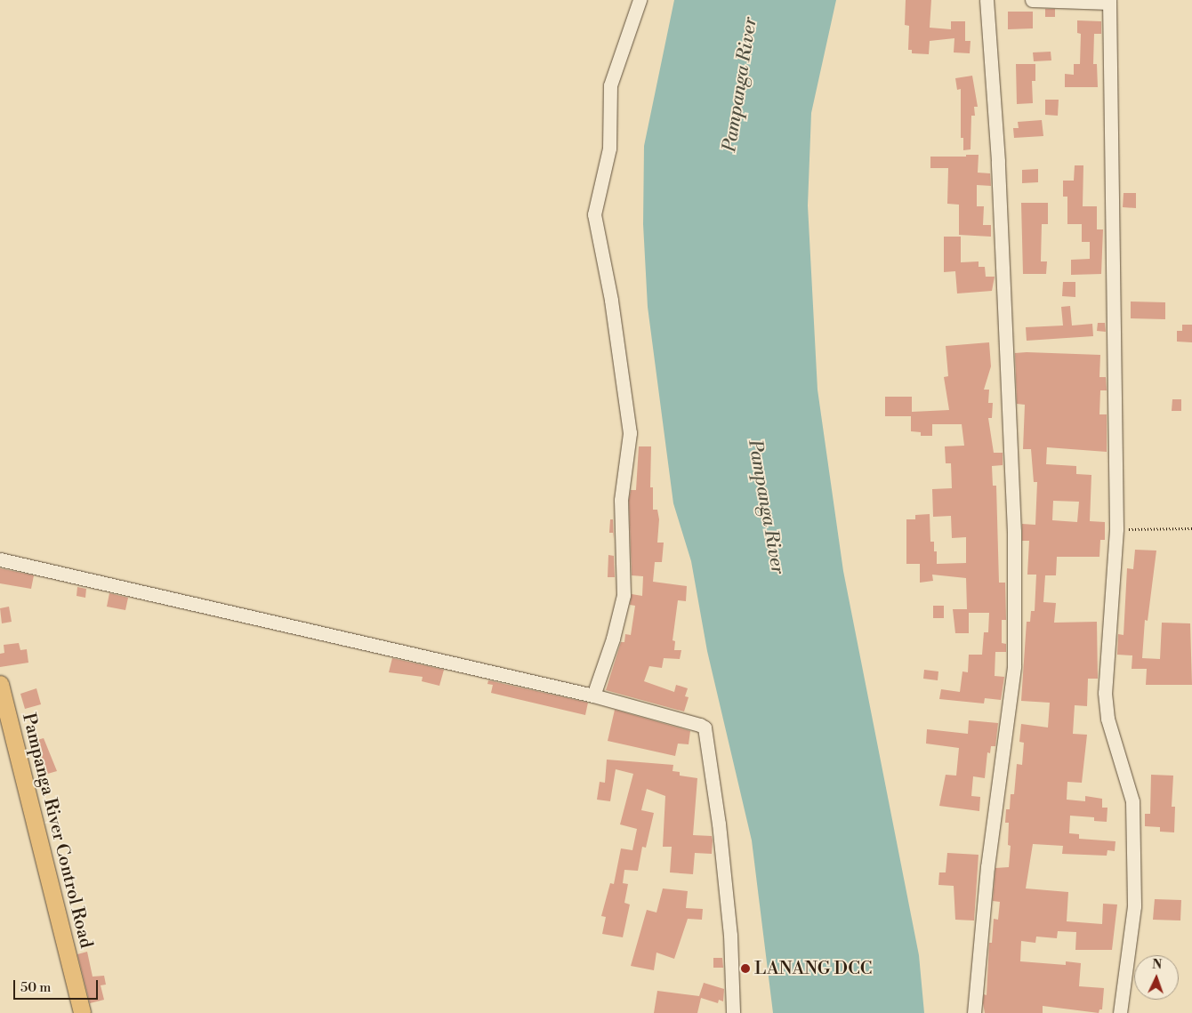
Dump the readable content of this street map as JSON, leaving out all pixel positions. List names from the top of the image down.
{
  "streets": {
    "main road": ["Pampanga River Control Road"]
  },
  "water": ["Pampanga River"],
  "places": ["LANANG DCC"],
  "scale_bar": "50 m",
  "north": "top"
}
